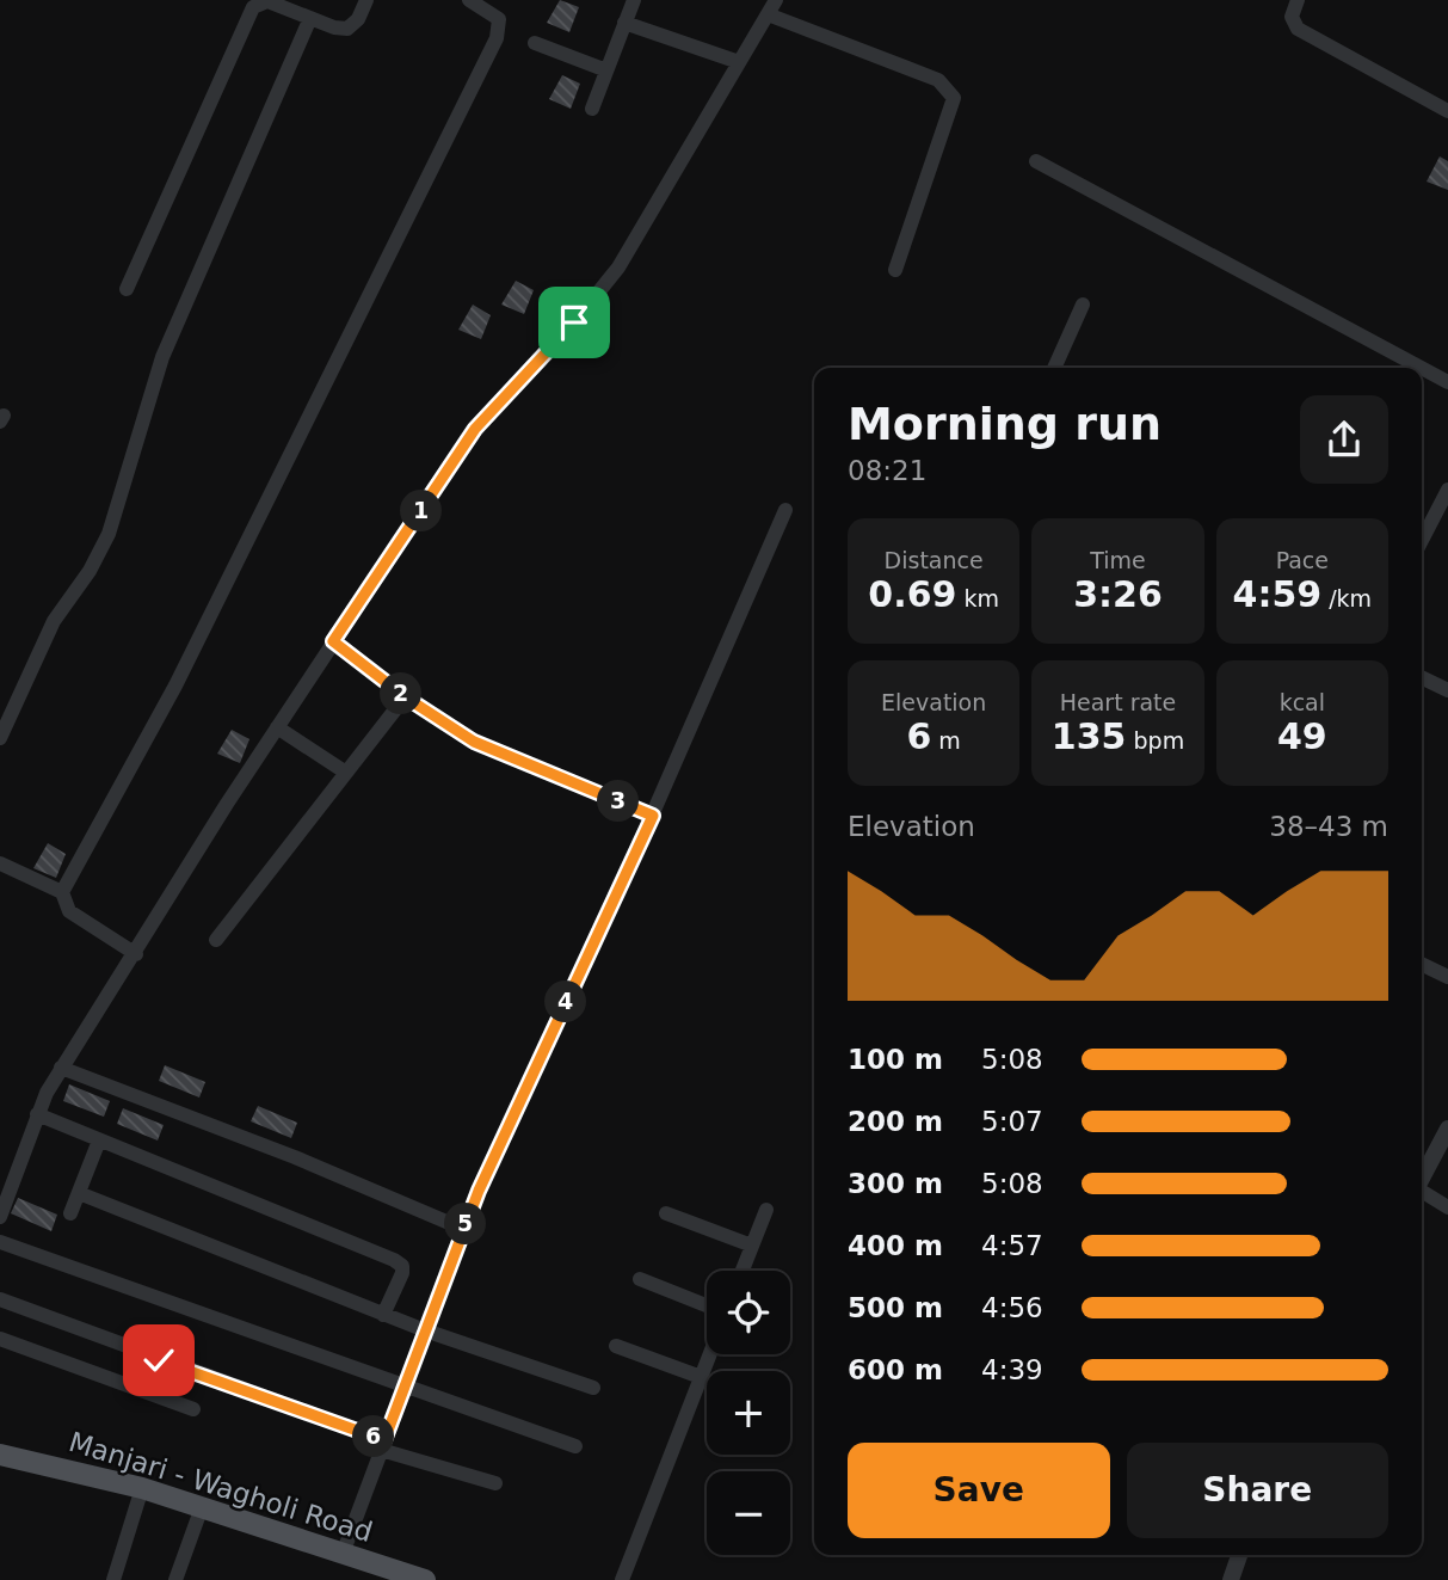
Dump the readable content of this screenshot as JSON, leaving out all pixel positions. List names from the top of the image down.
{
  "streets": {
    "main road": ["Manjari - Wagholi Road"]
  },
  "page": {
    "heading": ["Morning run", "08:21"],
    "pins": [
      "1",
      "2",
      "3",
      "4",
      "5",
      "6"
    ],
    "stats": [
      ["Distance", "0.69 km"],
      ["Time", "3:26"],
      ["Pace", "4:59 /km"],
      ["Elevation", "6 m"],
      ["Heart rate", "135 bpm"],
      ["kcal", "49"]
    ],
    "chart": ["Elevation", "38–43 m"],
    "list": [
      {
        "name": "100 m",
        "note": "5:08"
      },
      {
        "name": "200 m",
        "note": "5:07"
      },
      {
        "name": "300 m",
        "note": "5:08"
      },
      {
        "name": "400 m",
        "note": "4:57"
      },
      {
        "name": "500 m",
        "note": "4:56"
      },
      {
        "name": "600 m",
        "note": "4:39"
      }
    ],
    "map_buttons": ["+", "−"],
    "buttons": ["Save", "Share"]
  }
}
